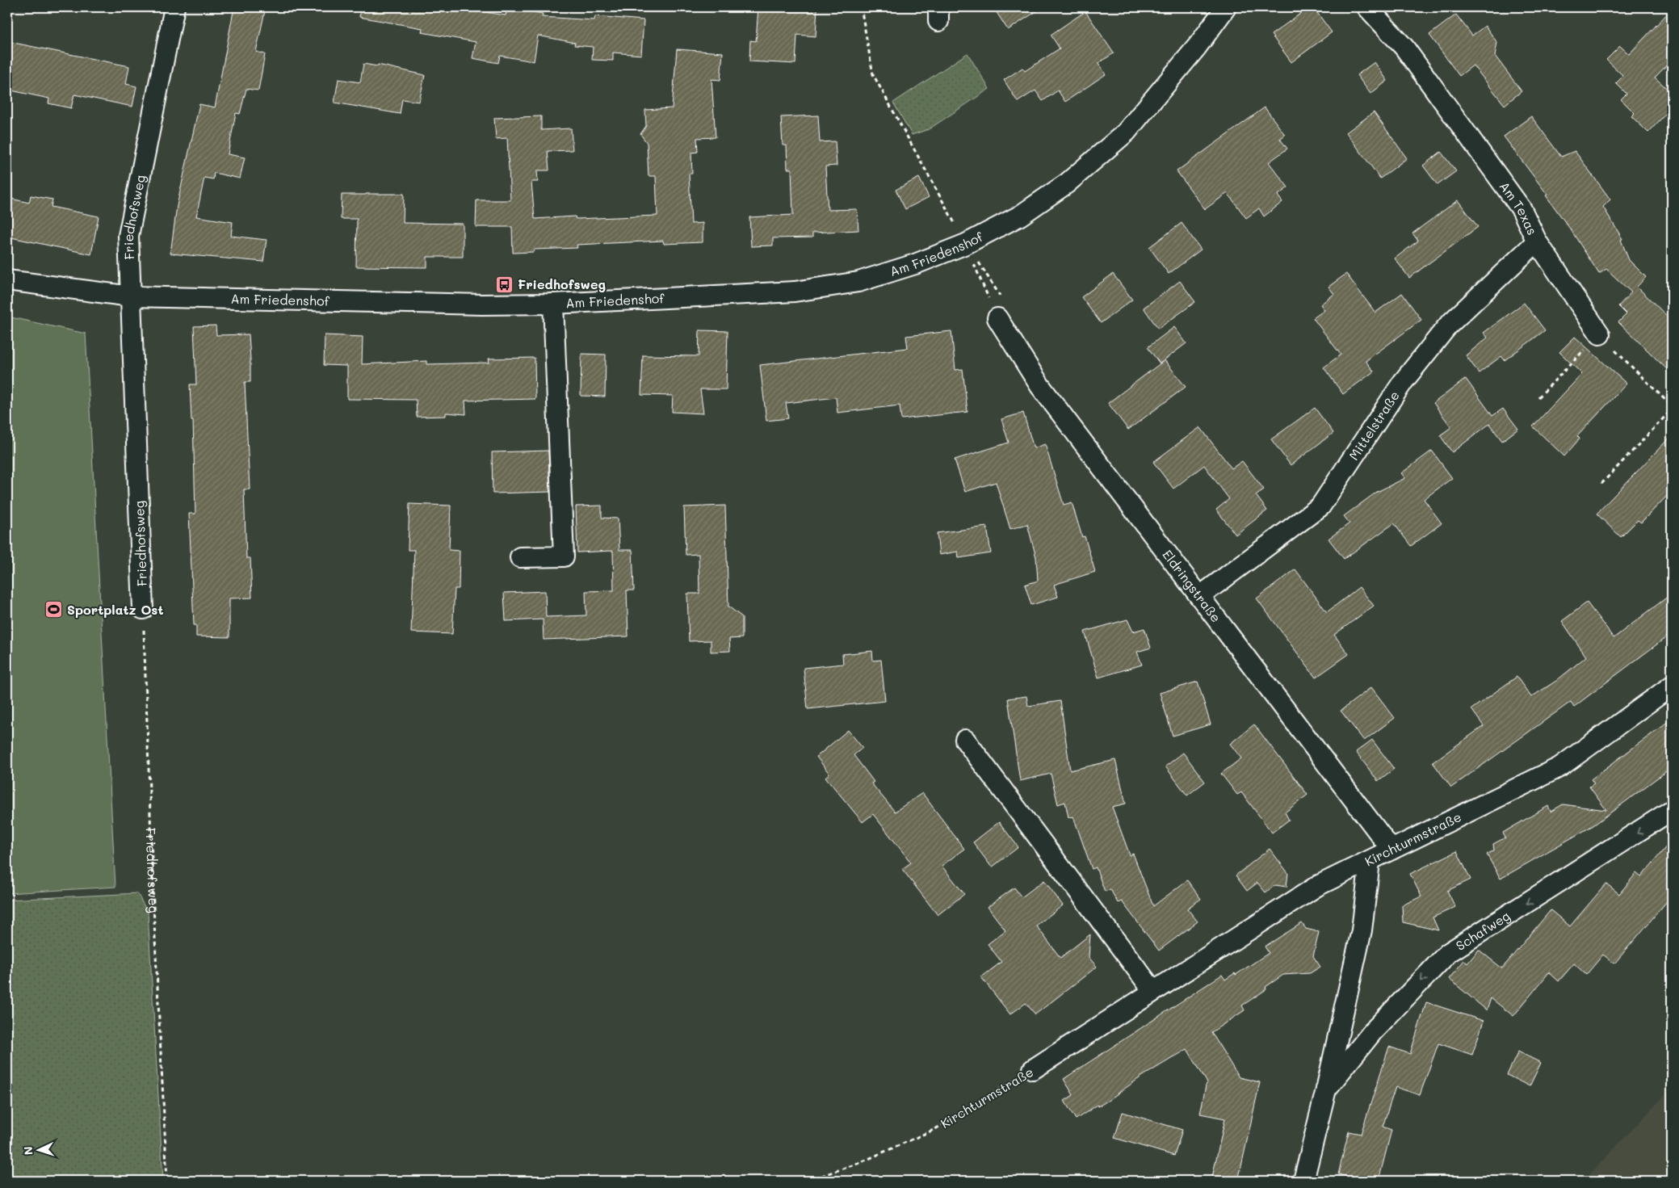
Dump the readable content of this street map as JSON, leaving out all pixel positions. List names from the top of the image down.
{
  "streets": {
    "street": [
      "Am Texas",
      "Friedhofsweg",
      "Am Friedenshof",
      "Mittelstraße",
      "Eldringstraße",
      "Kirchturmstraße",
      "Schafweg"
    ]
  },
  "crossings": [
    ["Am Texas", "Mittelstraße"],
    ["Friedhofsweg", "Am Friedenshof"],
    ["Mittelstraße", "Eldringstraße"],
    ["Eldringstraße", "Kirchturmstraße"],
    ["Kirchturmstraße", "Schafweg"]
  ],
  "one_way": ["Schafweg"],
  "places": {
    "bus stop": ["Friedhofsweg"],
    "sports": ["Sportplatz Ost"]
  },
  "north": "left"
}
